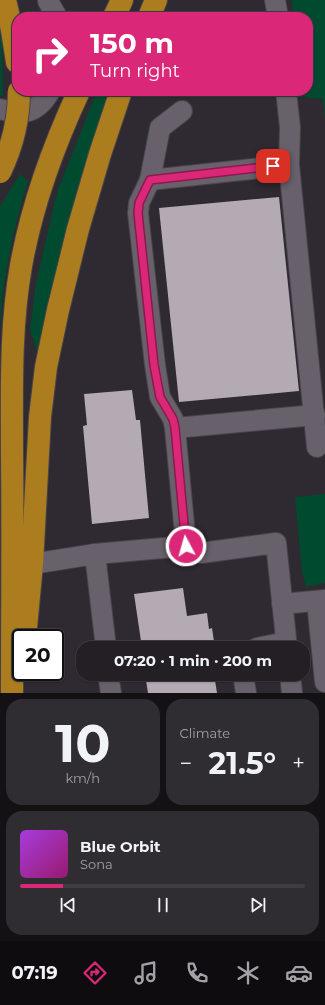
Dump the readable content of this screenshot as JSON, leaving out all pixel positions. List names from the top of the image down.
{
  "page": {
    "turn": ["150 m", "Turn right"],
    "limit": "20",
    "trip": "07:20 · 1 min · 200 m",
    "tile": [
      ["10", "km/h"],
      "Climate"
    ],
    "heat": ["−", "21.5°", "+"],
    "song": ["Blue Orbit", "Sona"],
    "tabs": "07:19"
  }
}
